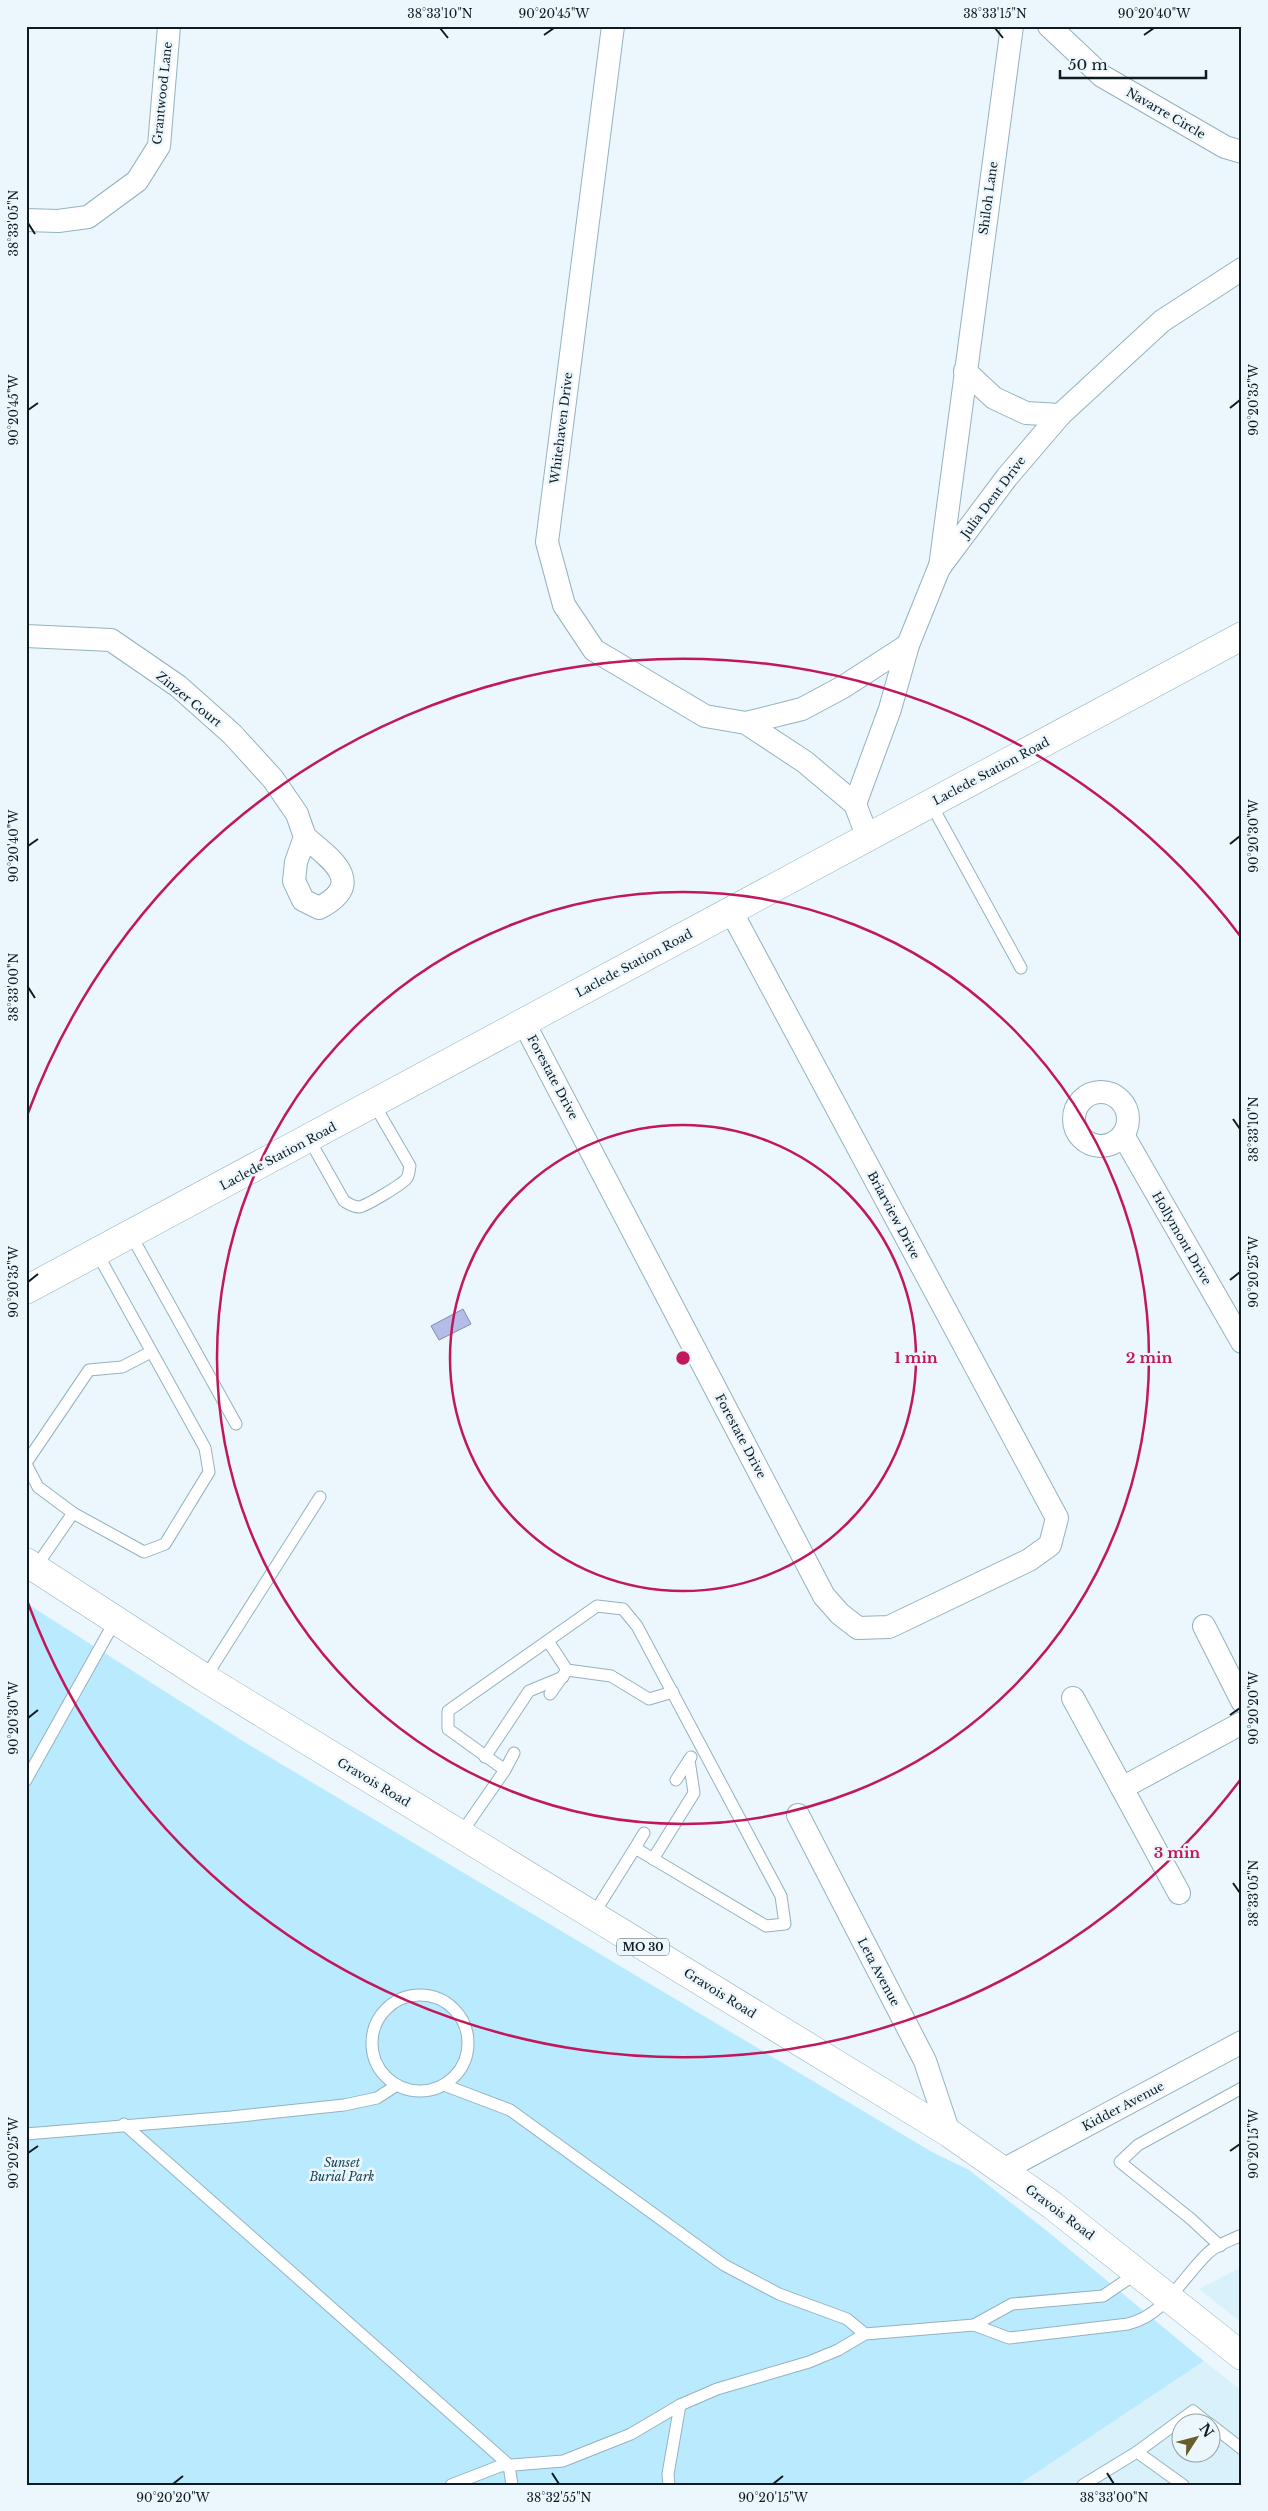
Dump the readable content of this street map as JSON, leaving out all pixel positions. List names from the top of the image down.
{
  "streets": {
    "main road": ["Laclede Station Road", "Gravois Road", "MO 30"],
    "street": [
      "Grantwood Lane",
      "Navarre Circle",
      "Shiloh Lane",
      "Whitehaven Drive",
      "Julia Dent Drive",
      "Zinzer Court",
      "Forestate Drive",
      "Briarview Drive",
      "Hollymont Drive",
      "Leta Avenue",
      "Kidder Avenue"
    ]
  },
  "crossings": [
    ["Shiloh Lane", "Julia Dent Drive"],
    ["Whitehaven Drive", "Julia Dent Drive"],
    ["Whitehaven Drive", "Laclede Station Road"],
    ["Laclede Station Road", "Forestate Drive"],
    ["Laclede Station Road", "Briarview Drive"],
    ["Forestate Drive", "Briarview Drive"],
    ["Gravois Road", "Leta Avenue"],
    ["Gravois Road", "Kidder Avenue"]
  ],
  "parks": ["Sunset Burial Park"],
  "scale_bar": "50 m",
  "north": "top right",
  "coordinates": [
    "38°33'10\"N",
    "90°20'45\"W",
    "38°33'15\"N",
    "90°20'40\"W",
    "38°33'05\"N",
    "90°20'35\"W",
    "90°20'30\"W",
    "38°33'00\"N",
    "90°20'25\"W",
    "90°20'20\"W",
    "90°20'15\"W",
    "38°32'55\"N"
  ],
  "rings": ["1 min", "2 min", "3 min"]
}
